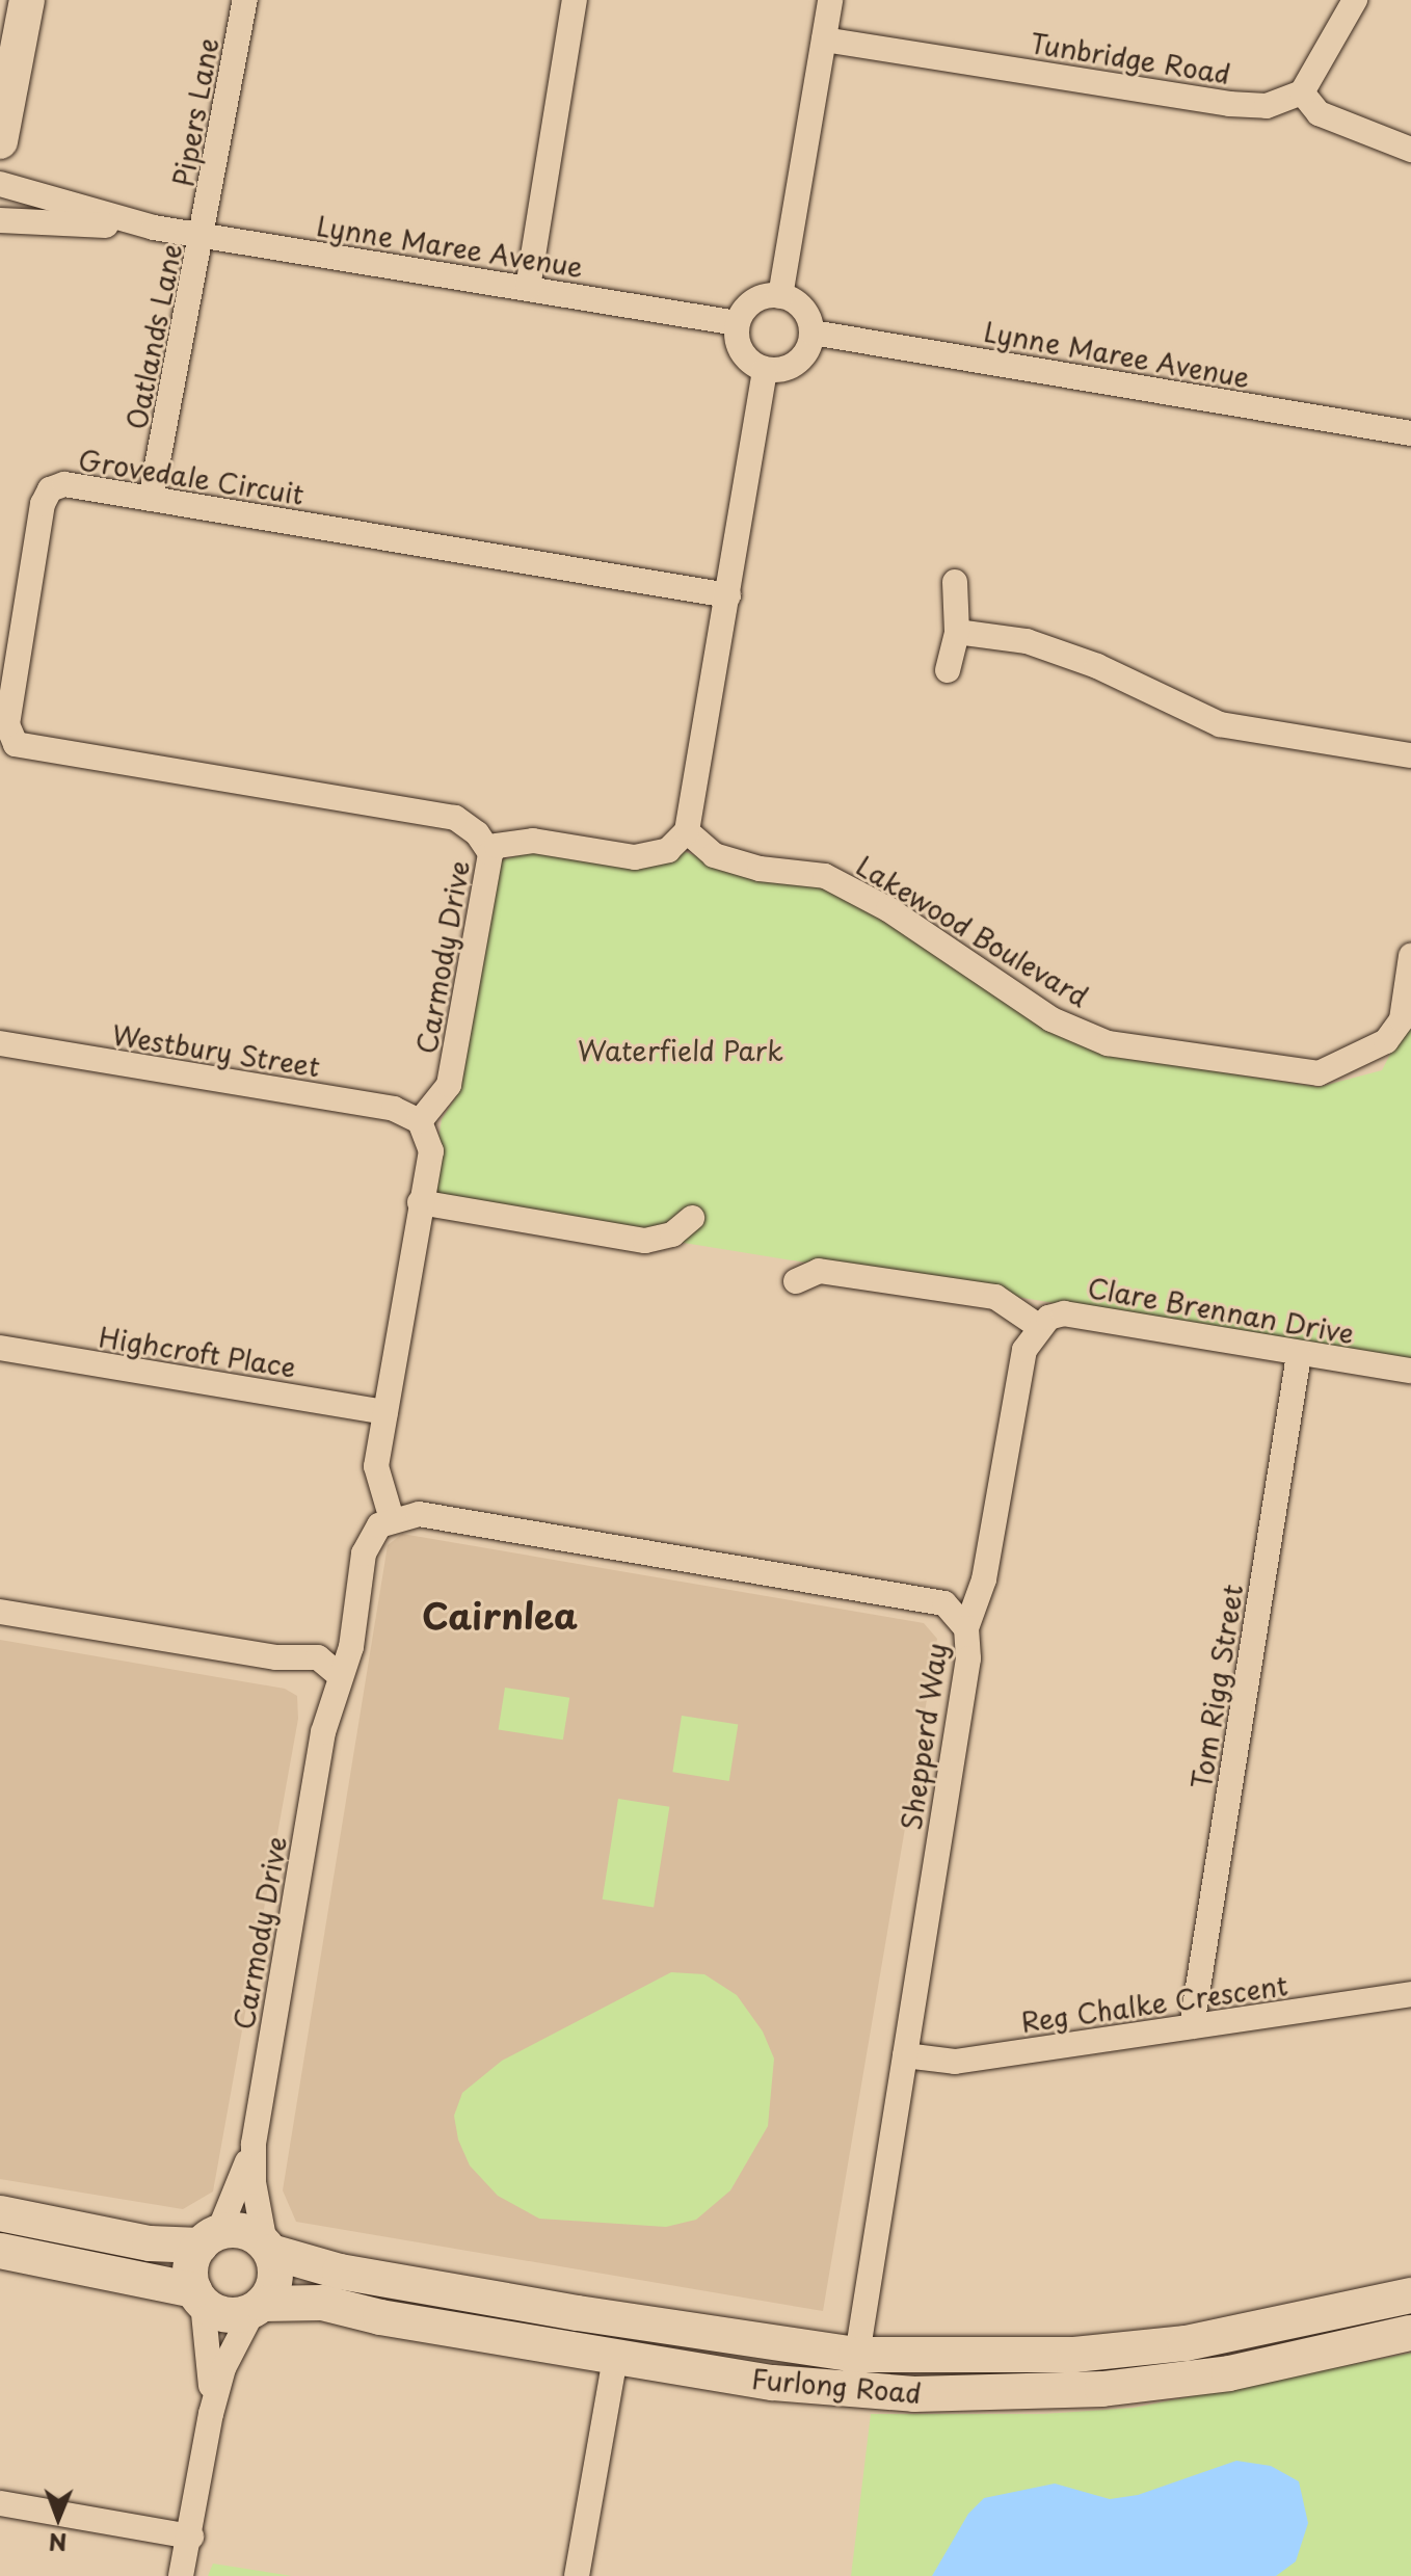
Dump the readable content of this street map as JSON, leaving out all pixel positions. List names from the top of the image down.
{
  "streets": {
    "main road": ["Furlong Road"],
    "street": [
      "Tunbridge Road",
      "Pipers Lane",
      "Lynne Maree Avenue",
      "Oatlands Lane",
      "Grovedale Circuit",
      "Lakewood Boulevard",
      "Carmody Drive",
      "Westbury Street",
      "Clare Brennan Drive",
      "Highcroft Place",
      "Tom Rigg Street",
      "Shepperd Way",
      "Reg Chalke Crescent"
    ]
  },
  "crossings": [
    ["Pipers Lane", "Lynne Maree Avenue"],
    ["Pipers Lane", "Oatlands Lane"],
    ["Lynne Maree Avenue", "Oatlands Lane"],
    ["Oatlands Lane", "Grovedale Circuit"],
    ["Grovedale Circuit", "Carmody Drive"],
    ["Lakewood Boulevard", "Carmody Drive"],
    ["Carmody Drive", "Westbury Street"],
    ["Carmody Drive", "Furlong Road"],
    ["Clare Brennan Drive", "Tom Rigg Street"],
    ["Tom Rigg Street", "Reg Chalke Crescent"],
    ["Shepperd Way", "Reg Chalke Crescent"],
    ["Shepperd Way", "Furlong Road"]
  ],
  "districts": ["Cairnlea"],
  "parks": ["Waterfield Park"],
  "north": "bottom"
}
